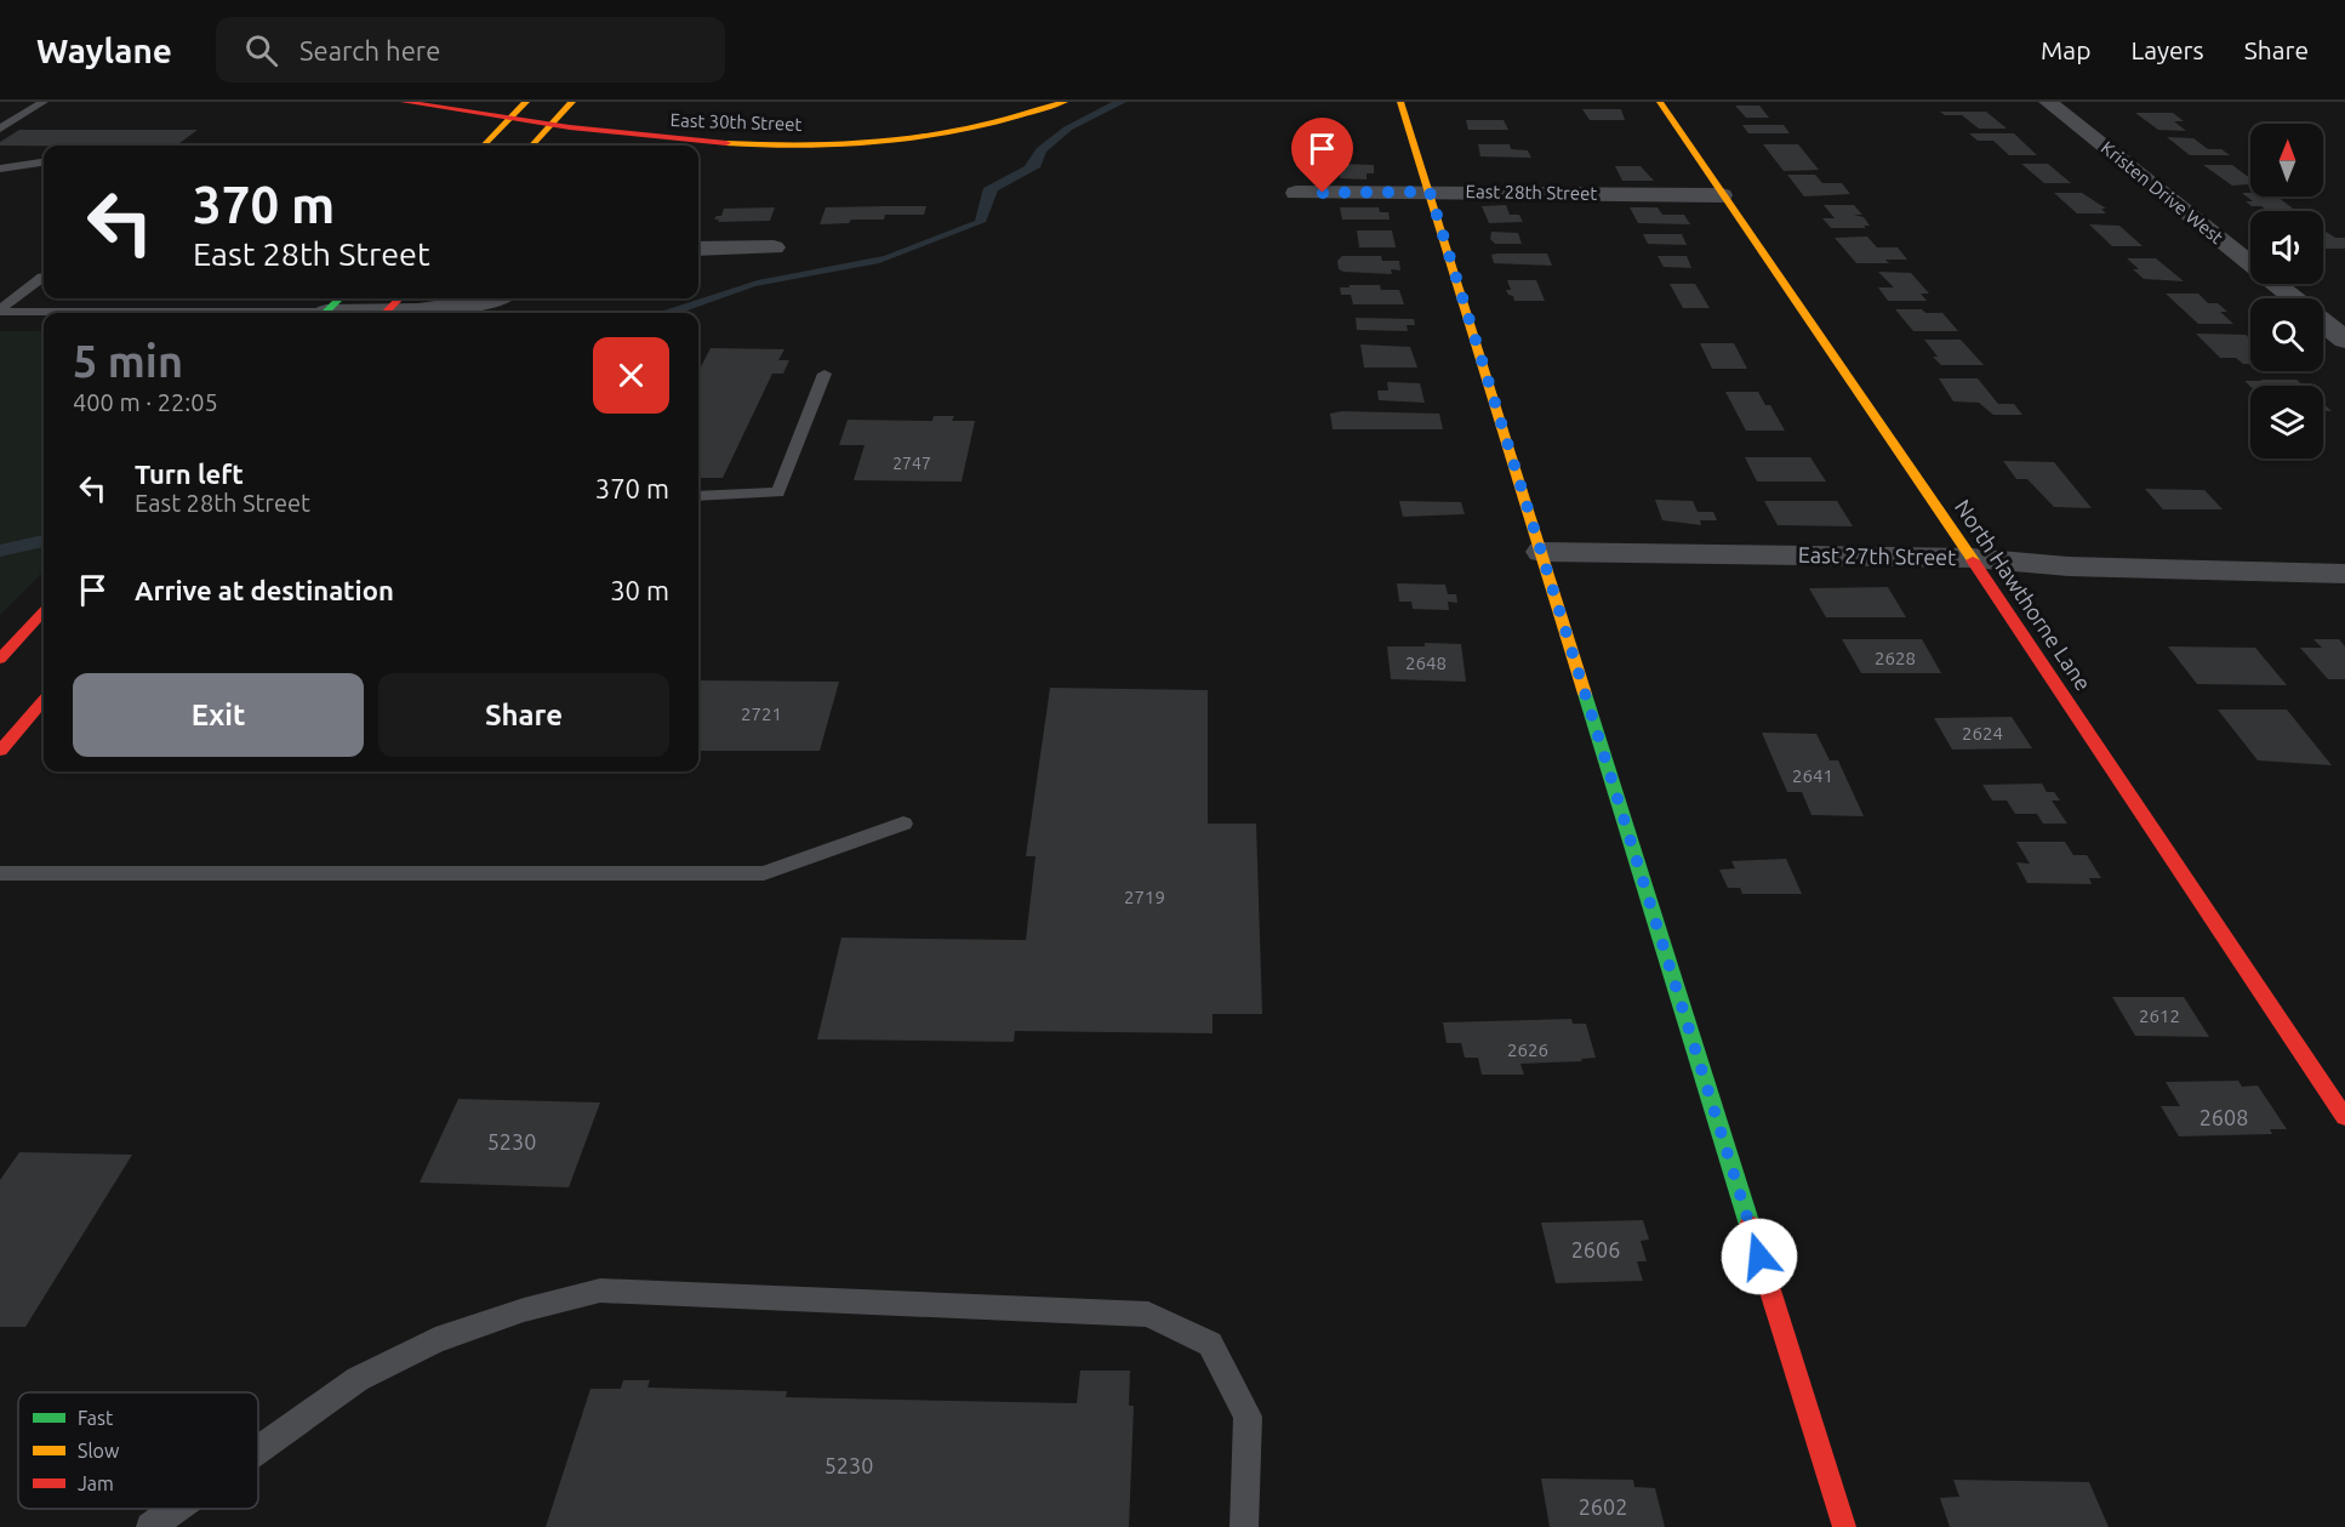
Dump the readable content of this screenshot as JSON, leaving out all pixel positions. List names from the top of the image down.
{
  "streets": {
    "street": [
      "East 30th Street",
      "East 28th Street",
      "Kristen Drive West",
      "East 27th Street",
      "North Hawthorne Lane"
    ]
  },
  "crossings": [
    ["East 28th Street", "North Hawthorne Lane"],
    ["East 27th Street", "North Hawthorne Lane"]
  ],
  "house_numbers": [
    "2747",
    "2628",
    "2648",
    "2721",
    "2624",
    "2641",
    "2719",
    "2612",
    "2626",
    "2608",
    "5230",
    "2606",
    "5230",
    "2602"
  ],
  "legend": ["Fast", "Slow", "Jam"],
  "north": "top",
  "page": {
    "header": "Waylane",
    "search": "Search here",
    "nav": ["Map", "Layers", "Share"],
    "turn": ["370 m", "East 28th Street"],
    "heading": ["5 min", "400 m · 22:05"],
    "list": [
      {
        "name": "Turn left",
        "note": "East 28th Street",
        "value": "370 m"
      },
      {
        "name": "Arrive at destination",
        "value": "30 m"
      }
    ],
    "buttons": ["Exit", "Share"]
  }
}
